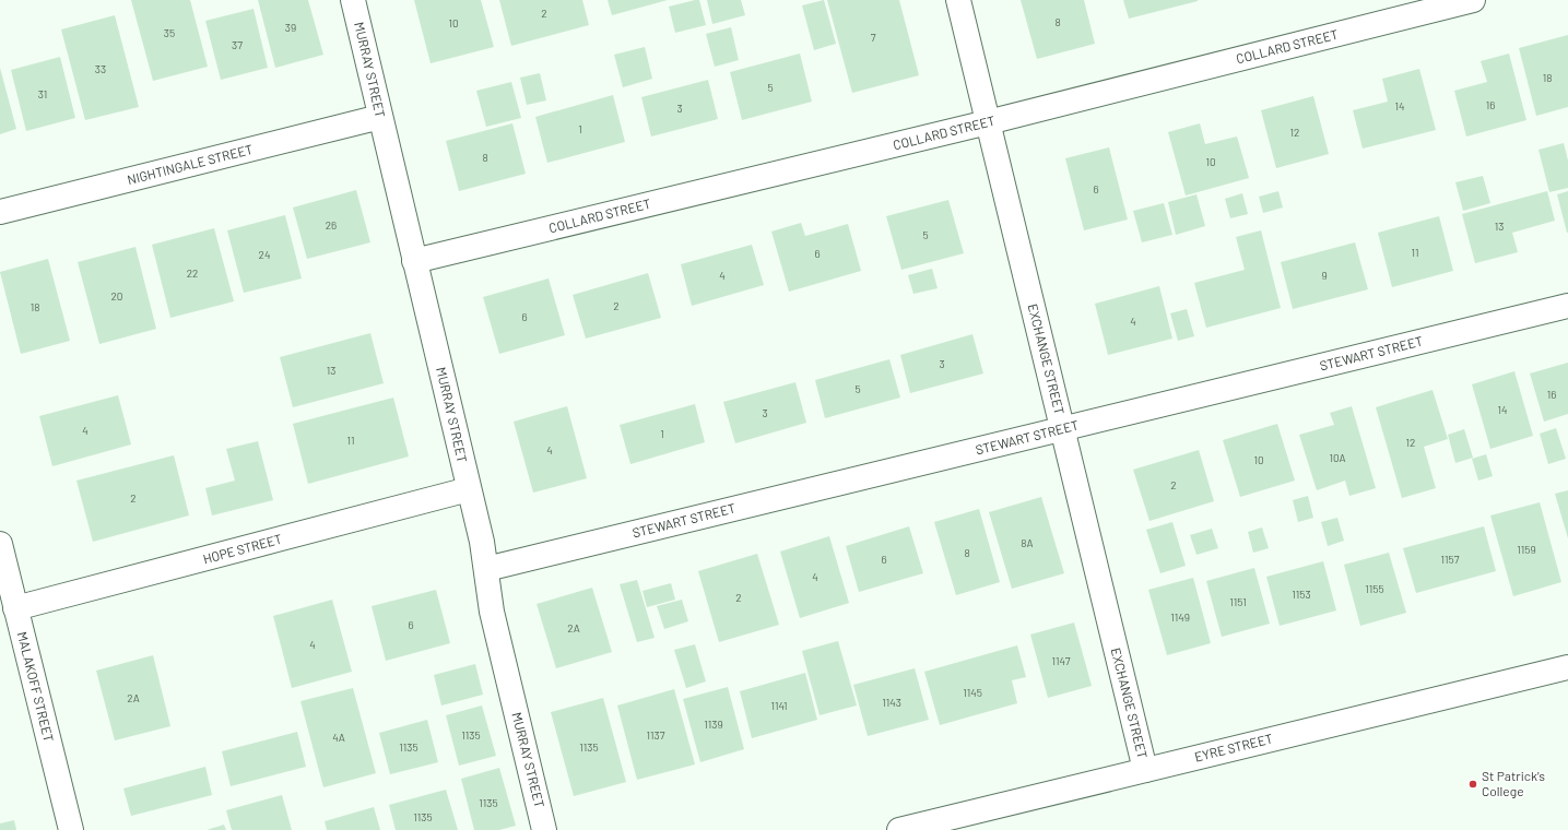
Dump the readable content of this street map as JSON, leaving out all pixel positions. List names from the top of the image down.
{
  "streets": {
    "street": [
      "COLLARD STREET",
      "MURRAY STREET",
      "NIGHTINGALE STREET",
      "STEWART STREET",
      "EXCHANGE STREET",
      "HOPE STREET",
      "MALAKOFF STREET",
      "EYRE STREET"
    ]
  },
  "crossings": [
    ["COLLARD STREET", "MURRAY STREET"],
    ["COLLARD STREET", "EXCHANGE STREET"],
    ["MURRAY STREET", "NIGHTINGALE STREET"],
    ["MURRAY STREET", "STEWART STREET"],
    ["MURRAY STREET", "HOPE STREET"],
    ["STEWART STREET", "EXCHANGE STREET"],
    ["EXCHANGE STREET", "EYRE STREET"],
    ["HOPE STREET", "MALAKOFF STREET"]
  ],
  "places": ["St Patrick's College"],
  "house_numbers": [
    "2",
    "8",
    "10",
    "39",
    "35",
    "7",
    "37",
    "33",
    "18",
    "5",
    "31",
    "16",
    "14",
    "3",
    "1",
    "12",
    "8",
    "10",
    "6",
    "26",
    "13",
    "5",
    "11",
    "6",
    "24",
    "22",
    "4",
    "9",
    "20",
    "2",
    "18",
    "6",
    "4",
    "3",
    "13",
    "5",
    "16",
    "14",
    "3",
    "4",
    "1",
    "11",
    "12",
    "4",
    "10A",
    "10",
    "2",
    "2",
    "8A",
    "1159",
    "8",
    "6",
    "1157",
    "4",
    "1155",
    "1153",
    "2",
    "1151",
    "1149",
    "6",
    "2A",
    "4",
    "1147",
    "1145",
    "2A",
    "1143",
    "1141",
    "1139",
    "1135",
    "1137",
    "4A",
    "1135",
    "1135",
    "1135",
    "1135"
  ]
}
